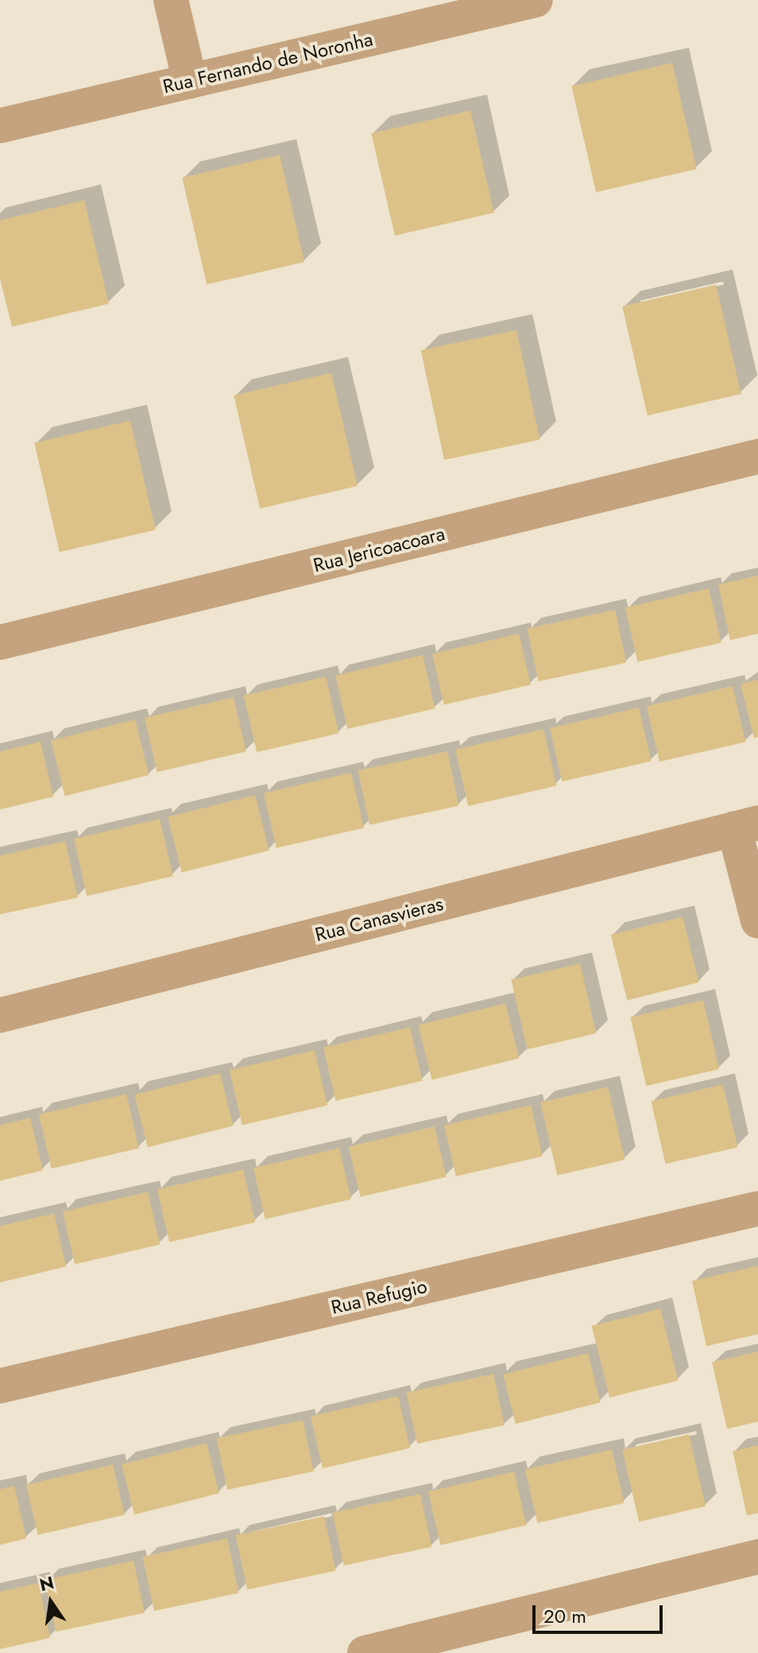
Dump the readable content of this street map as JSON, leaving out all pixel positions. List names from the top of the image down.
{
  "streets": {
    "street": [
      "Rua Fernando de Noronha",
      "Rua Jericoacoara",
      "Rua Canasvieras",
      "Rua Refugio"
    ]
  },
  "scale_bar": "20 m",
  "north": "top"
}
